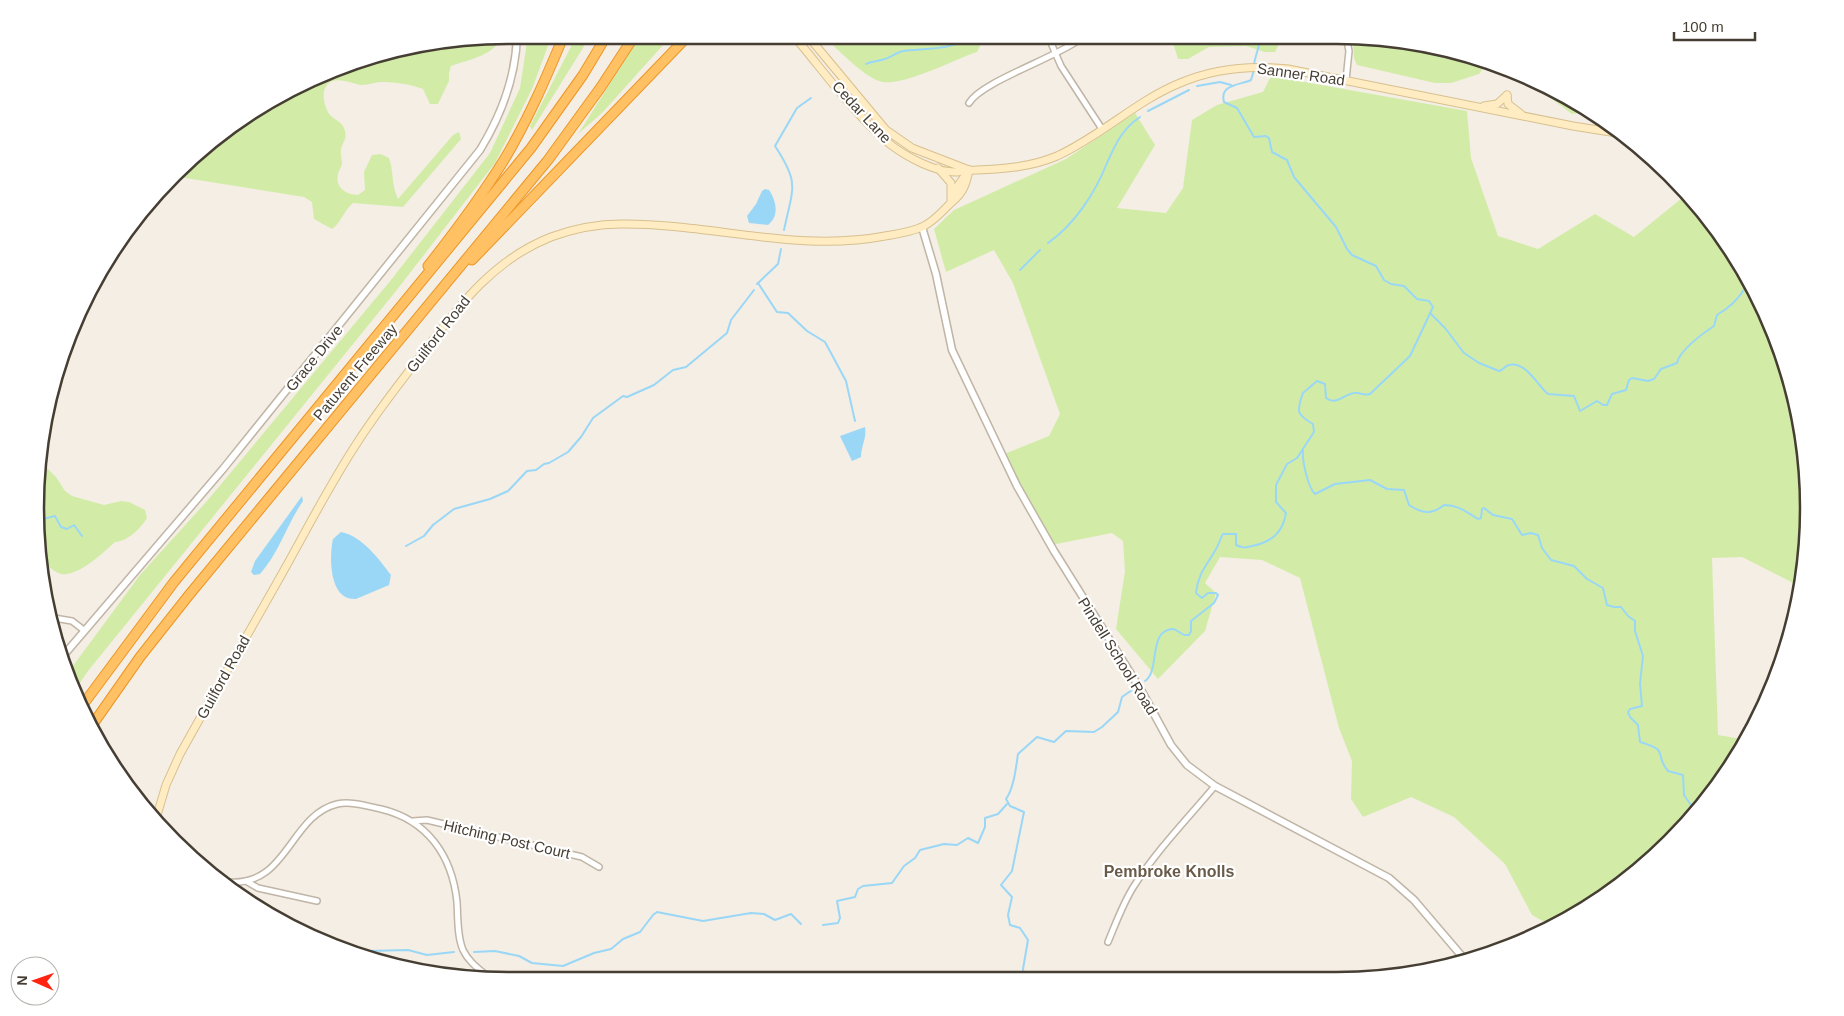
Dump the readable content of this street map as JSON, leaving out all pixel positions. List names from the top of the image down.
{
  "streets": {
    "highway": ["Patuxent Freeway"],
    "main road": ["Sanner Road", "Cedar Lane", "Guilford Road"],
    "street": ["Grace Drive", "Pindell School Road", "Hitching Post Court"]
  },
  "crossings": [
    ["Sanner Road", "Cedar Lane"],
    ["Sanner Road", "Guilford Road"],
    ["Cedar Lane", "Guilford Road"],
    ["Guilford Road", "Pindell School Road"]
  ],
  "districts": ["Pembroke Knolls"],
  "scale_bar": "100 m",
  "north": "left"
}
